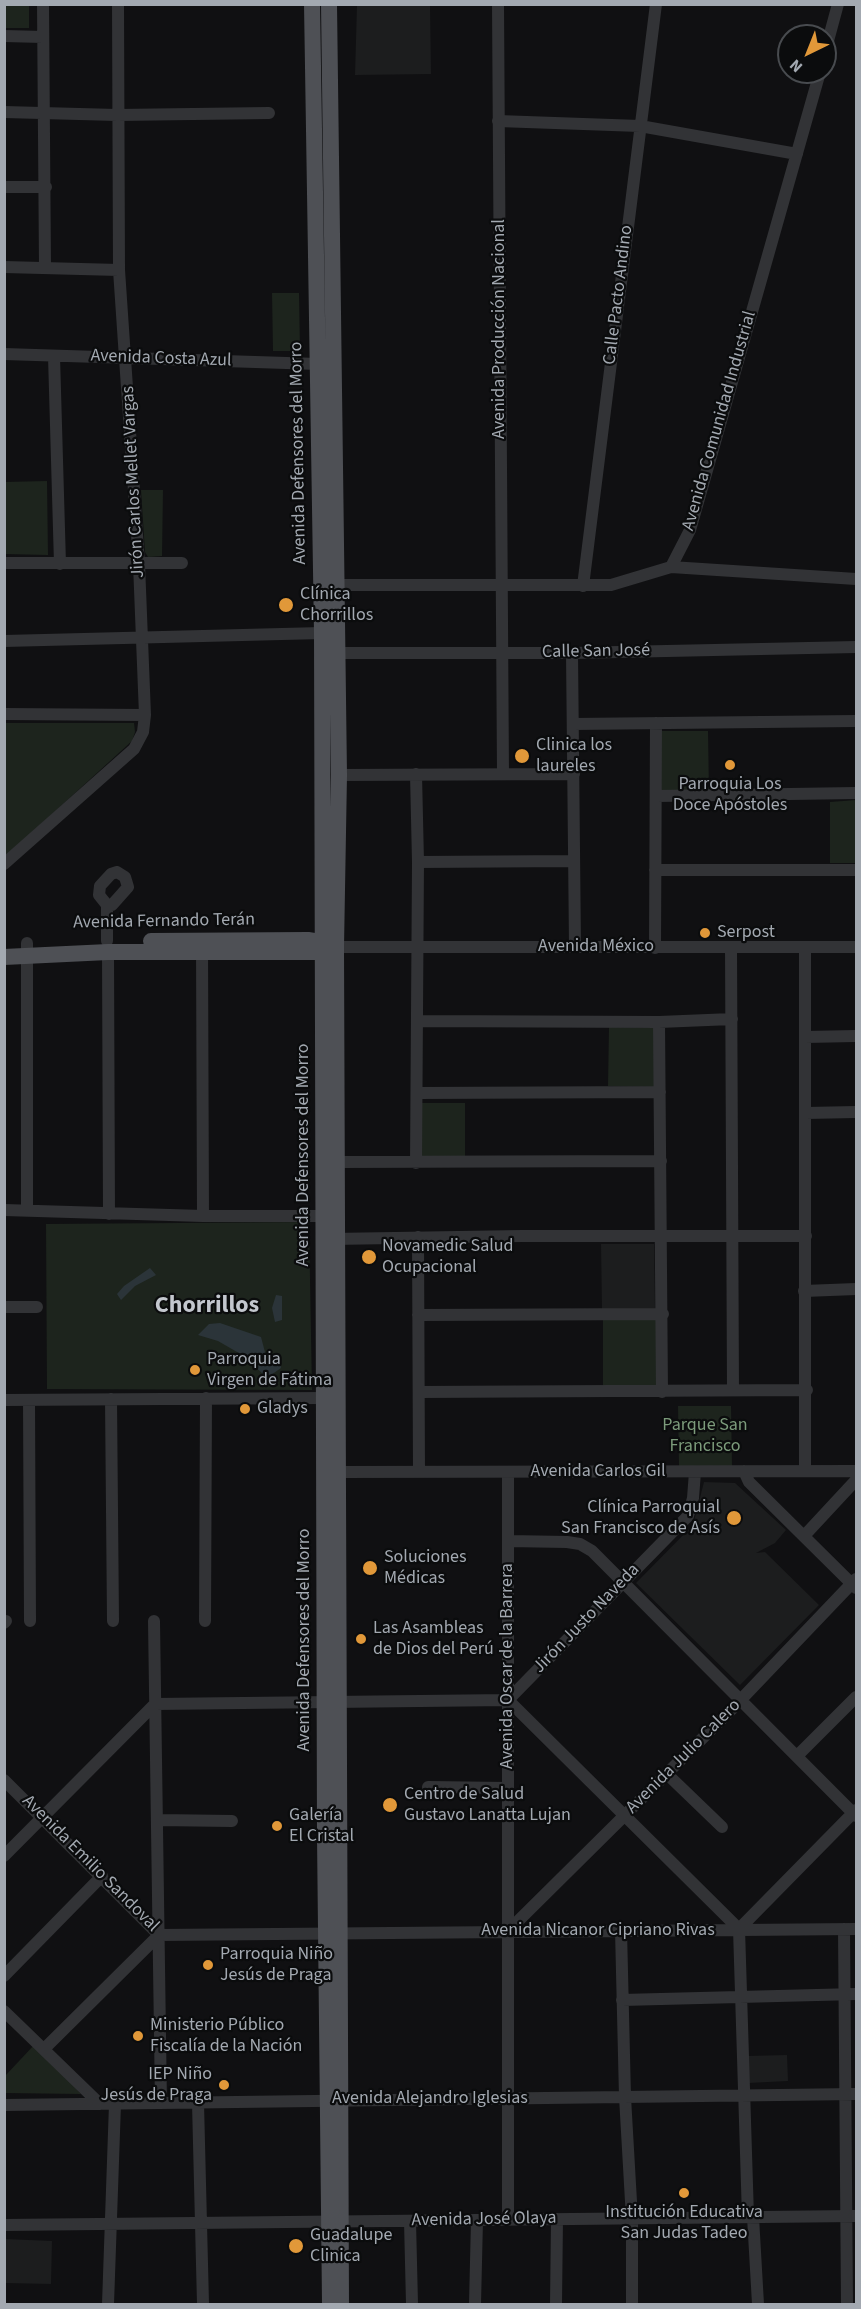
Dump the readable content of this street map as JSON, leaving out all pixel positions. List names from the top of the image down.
{
  "streets": {
    "main road": ["Avenida Defensores del Morro", "Avenida Fernando Terán"],
    "street": [
      "Calle Pacto Andino",
      "Avenida Producción Nacional",
      "Avenida Costa Azul",
      "Avenida Comunidad Industrial",
      "Jirón Carlos Mellet Vargas",
      "Calle San José",
      "Avenida México",
      "Avenida Carlos Gil",
      "Jirón Justo Naveda",
      "Avenida Oscar de la Barrera",
      "Avenida Julio Calero",
      "Avenida Emilio Sandoval",
      "Avenida Nicanor Cipriano Rivas",
      "Avenida Alejandro Iglesias",
      "Avenida José Olaya"
    ]
  },
  "crossings": [
    ["Avenida Producción Nacional", "Calle San José"],
    ["Avenida Costa Azul", "Avenida Defensores del Morro"],
    ["Avenida Costa Azul", "Jirón Carlos Mellet Vargas"],
    ["Avenida Defensores del Morro", "Calle San José"],
    ["Avenida Defensores del Morro", "Avenida Fernando Terán"],
    ["Avenida Defensores del Morro", "Avenida México"],
    ["Avenida Defensores del Morro", "Avenida Carlos Gil"],
    ["Avenida Defensores del Morro", "Avenida Emilio Sandoval"],
    ["Avenida Defensores del Morro", "Avenida Nicanor Cipriano Rivas"],
    ["Avenida Defensores del Morro", "Avenida Alejandro Iglesias"],
    ["Avenida Defensores del Morro", "Avenida José Olaya"],
    ["Avenida Fernando Terán", "Avenida México"],
    ["Avenida Carlos Gil", "Jirón Justo Naveda"],
    ["Avenida Carlos Gil", "Avenida Oscar de la Barrera"],
    ["Jirón Justo Naveda", "Avenida Oscar de la Barrera"],
    ["Avenida Oscar de la Barrera", "Avenida Julio Calero"],
    ["Avenida Oscar de la Barrera", "Avenida Nicanor Cipriano Rivas"],
    ["Avenida Oscar de la Barrera", "Avenida Alejandro Iglesias"],
    ["Avenida Oscar de la Barrera", "Avenida José Olaya"],
    ["Avenida Julio Calero", "Avenida Nicanor Cipriano Rivas"],
    ["Avenida Emilio Sandoval", "Avenida Nicanor Cipriano Rivas"]
  ],
  "districts": ["Chorrillos"],
  "parks": ["Parque San Francisco"],
  "places": [
    "Clínica Chorrillos",
    "Clinica los laureles",
    "Parroquia Los Doce Apóstoles",
    "Serpost",
    "Novamedic Salud Ocupacional",
    "Parroquia Virgen de Fátima",
    "Gladys",
    "Clínica Parroquial San Francisco de Asís",
    "Soluciones Médicas",
    "Las Asambleas de Dios del Perú",
    "Centro de Salud Gustavo Lanatta Lujan",
    "Galería El Cristal",
    "Parroquia Niño Jesús de Praga",
    "Ministerio Público Fiscalía de la Nación",
    "IEP Niño Jesús de Praga",
    "Institución Educativa San Judas Tadeo",
    "Guadalupe Clinica"
  ],
  "north": "bottom left"
}
